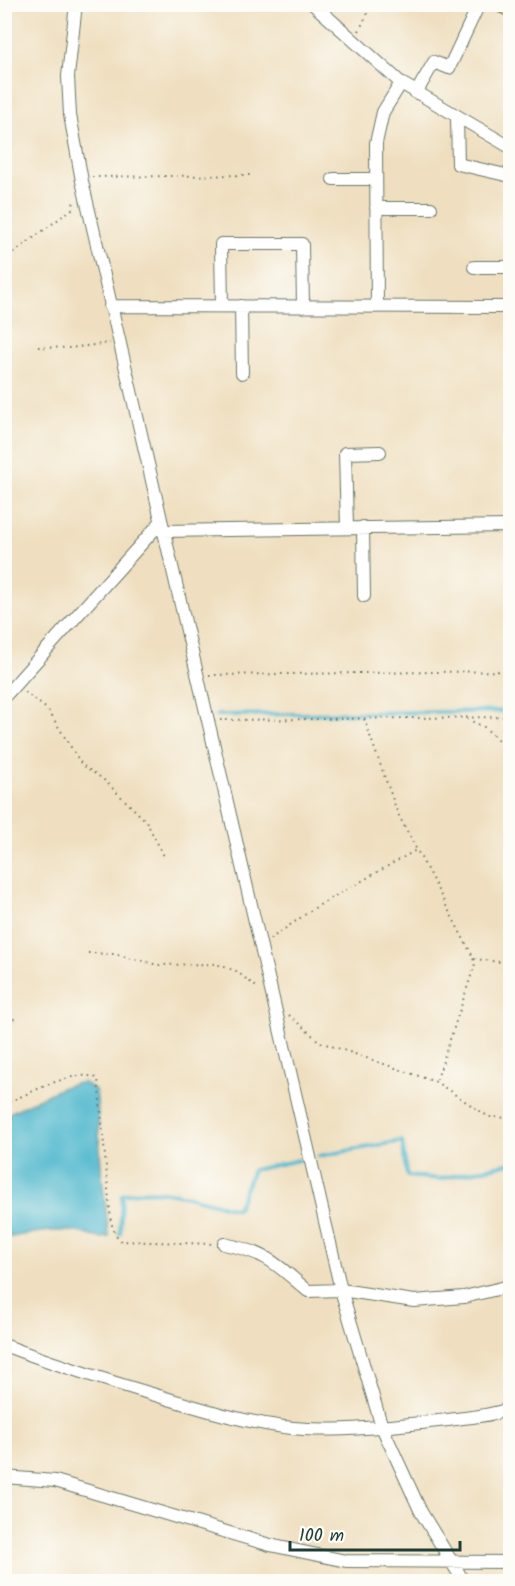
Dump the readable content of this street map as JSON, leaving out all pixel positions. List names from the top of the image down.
{
  "scale_bar": "100 m"
}
